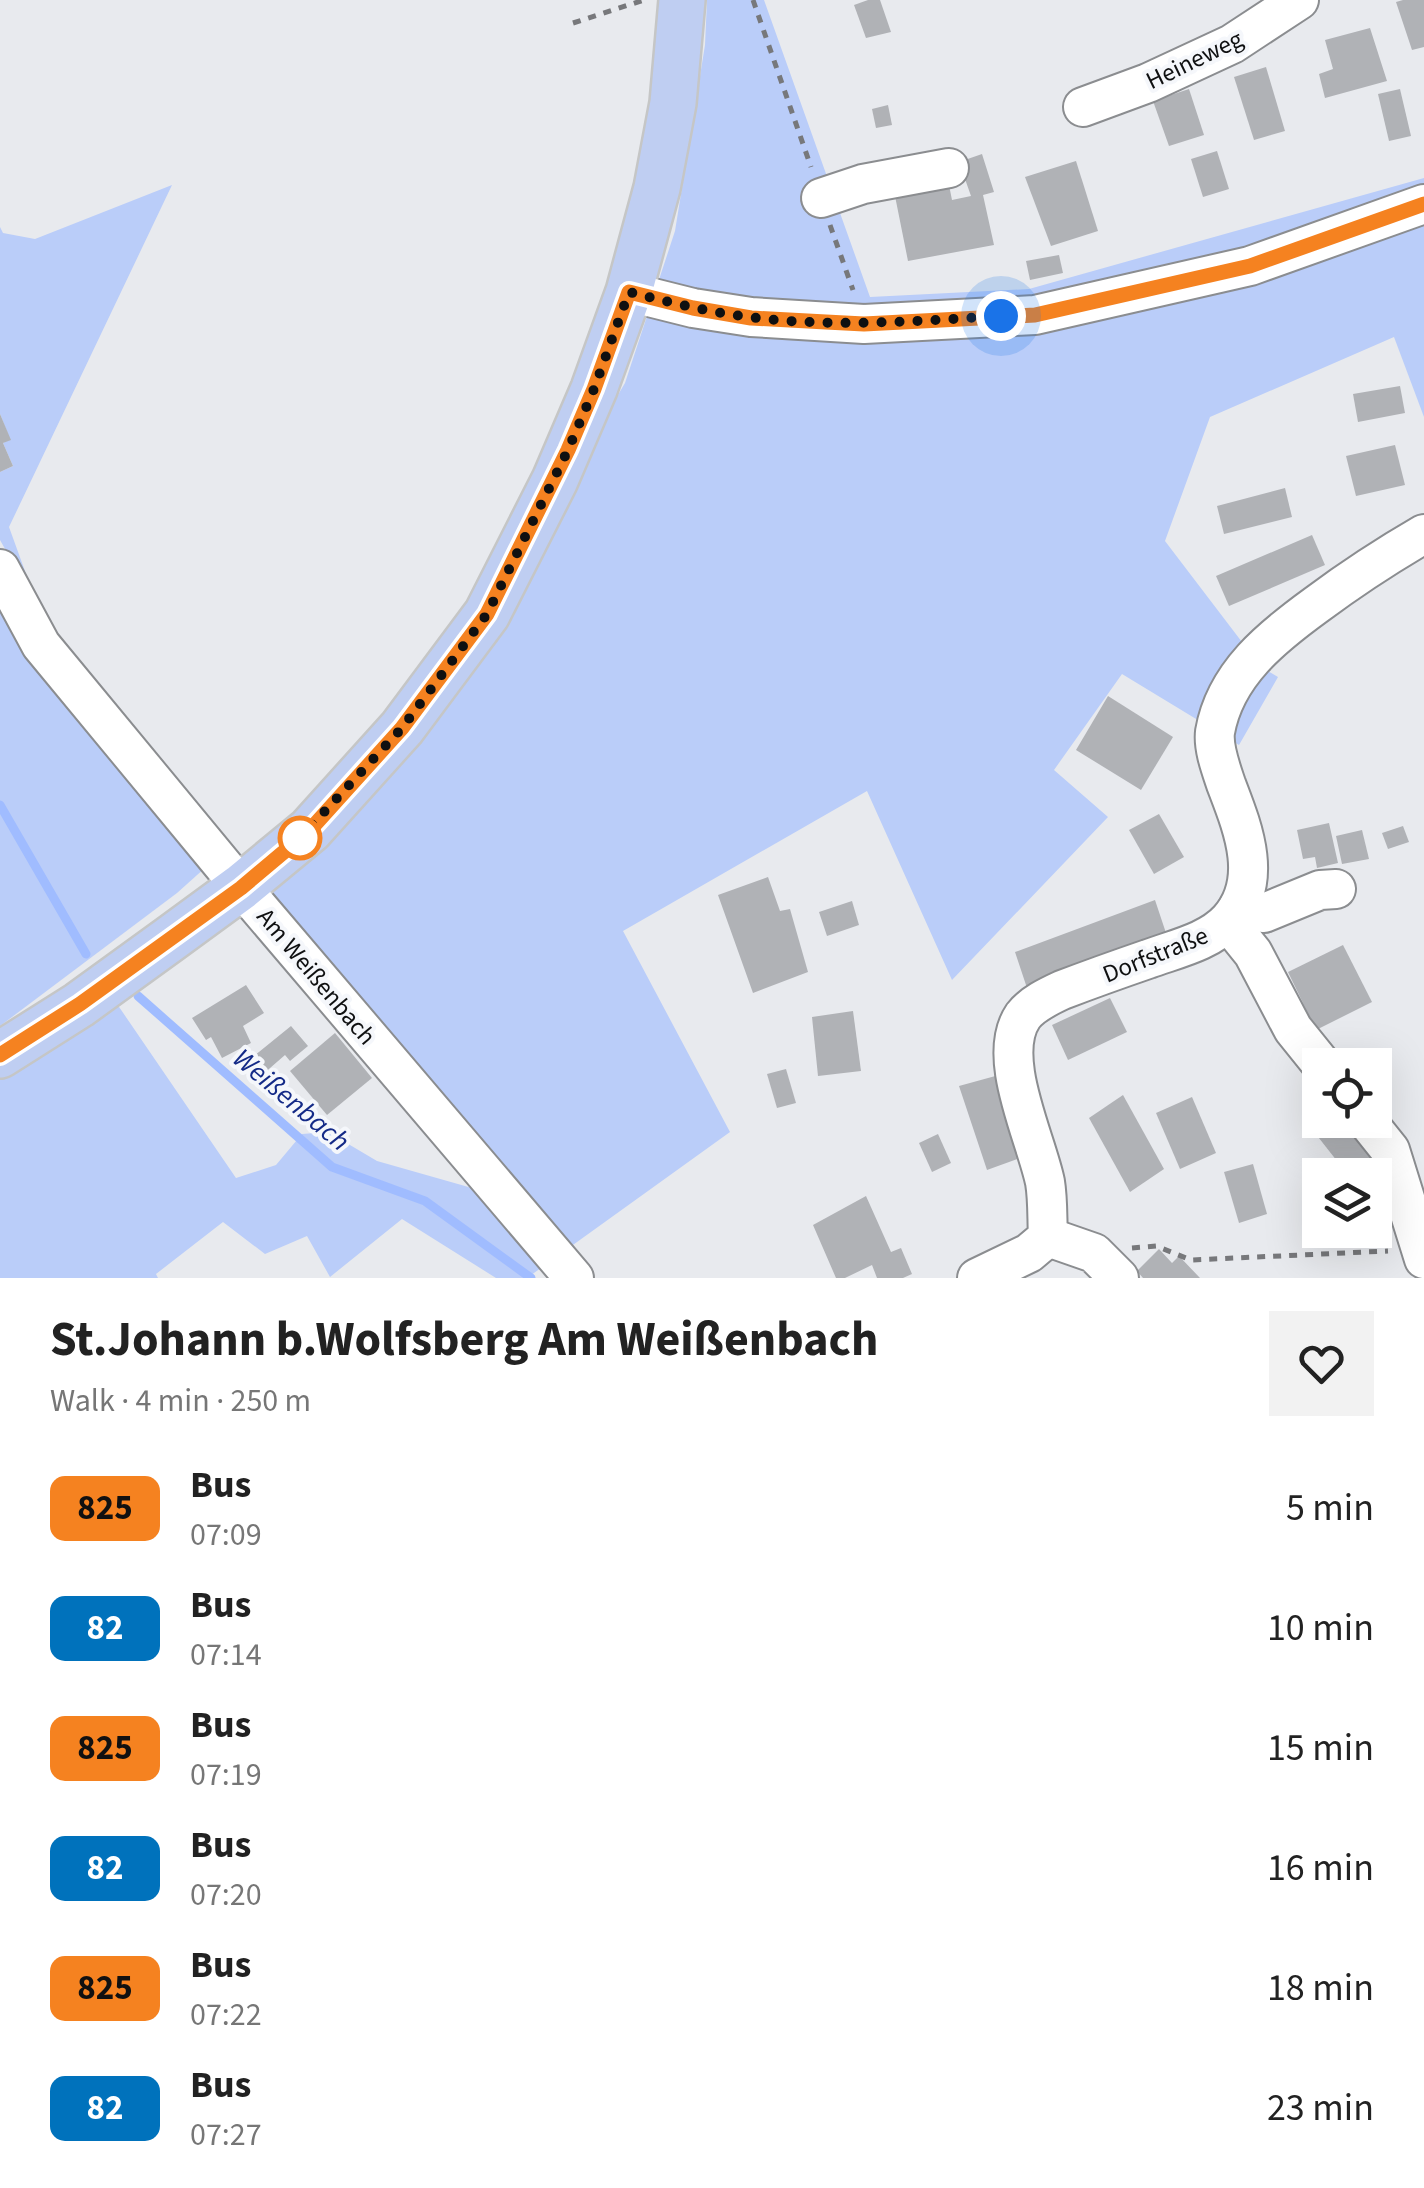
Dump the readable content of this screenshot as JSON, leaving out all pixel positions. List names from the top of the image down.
{
  "streets": {
    "street": ["Heineweg", "Dorfstraße", "Am Weißenbach"]
  },
  "water": ["Weißenbach"],
  "lines": ["bus line 825"],
  "page": {
    "heading": ["St.Johann b.Wolfsberg Am Weißenbach", "Walk · 4 min · 250 m"],
    "list": [
      {
        "mark": "825",
        "name": "Bus",
        "note": "07:09",
        "value": "5 min"
      },
      {
        "mark": "82",
        "name": "Bus",
        "note": "07:14",
        "value": "10 min"
      },
      {
        "mark": "825",
        "name": "Bus",
        "note": "07:19",
        "value": "15 min"
      },
      {
        "mark": "82",
        "name": "Bus",
        "note": "07:20",
        "value": "16 min"
      },
      {
        "mark": "825",
        "name": "Bus",
        "note": "07:22",
        "value": "18 min"
      },
      {
        "mark": "82",
        "name": "Bus",
        "note": "07:27",
        "value": "23 min"
      }
    ]
  }
}
